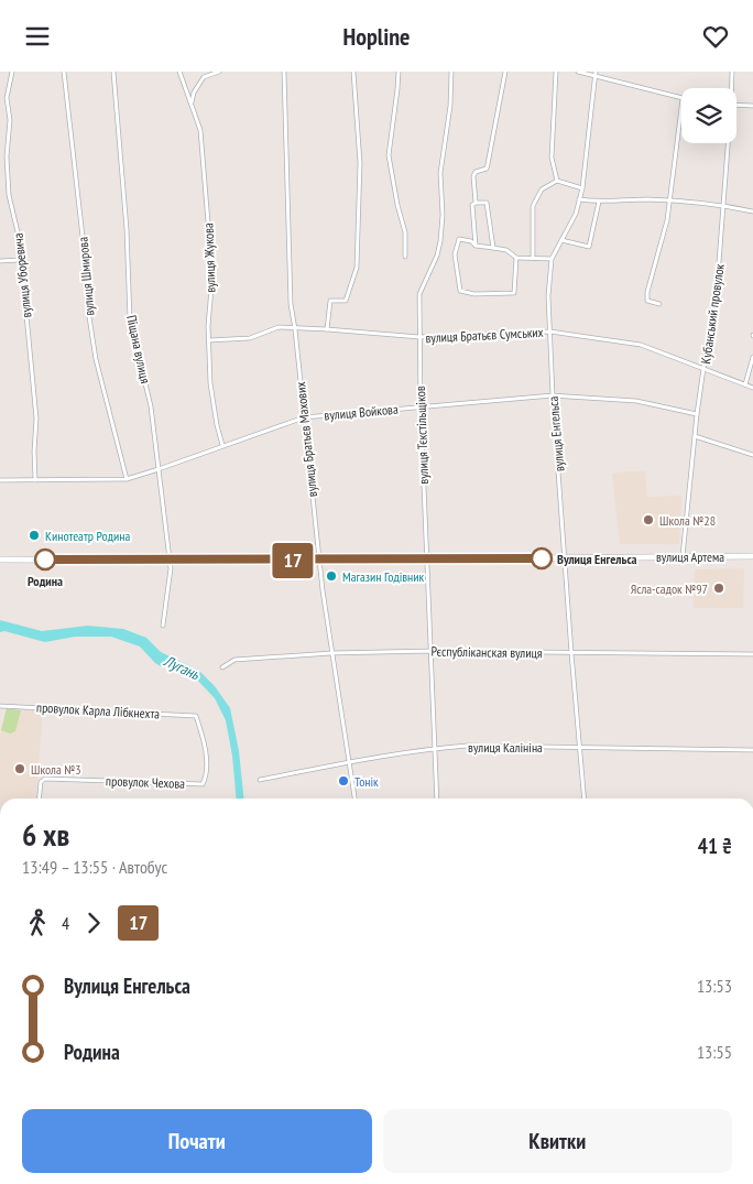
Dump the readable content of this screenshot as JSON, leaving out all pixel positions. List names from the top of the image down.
{
  "streets": {
    "street": [
      "вулиця Жукова",
      "вулиця Уборевича",
      "вулиця Шмирова",
      "Кубанський провулок",
      "вулиця Братьєв Сумських",
      "Піщана вулиця",
      "вулиця Войкова",
      "вулиця Енгельса",
      "вулиця Тєкстільщіков",
      "вулиця Братьєв Махових",
      "вулиця Артема",
      "Рєспубліканская вулиця",
      "провулок Карла Лібкнехта",
      "вулиця Калініна",
      "провулок Чехова"
    ]
  },
  "crossings": [
    ["вулиця Жукова", "вулиця Братьєв Сумських"],
    ["вулиця Жукова", "вулиця Войкова"],
    ["вулиця Уборевича", "вулиця Войкова"],
    ["вулиця Шмирова", "вулиця Войкова"],
    ["Кубанський провулок", "вулиця Братьєв Сумських"],
    ["Кубанський провулок", "вулиця Войкова"],
    ["Кубанський провулок", "вулиця Артема"],
    ["вулиця Братьєв Сумських", "вулиця Енгельса"],
    ["вулиця Братьєв Сумських", "вулиця Тєкстільщіков"],
    ["вулиця Братьєв Сумських", "вулиця Братьєв Махових"],
    ["Піщана вулиця", "вулиця Войкова"],
    ["Піщана вулиця", "вулиця Артема"],
    ["вулиця Войкова", "вулиця Енгельса"],
    ["вулиця Войкова", "вулиця Тєкстільщіков"],
    ["вулиця Войкова", "вулиця Братьєв Махових"],
    ["вулиця Енгельса", "вулиця Артема"],
    ["вулиця Енгельса", "Рєспубліканская вулиця"],
    ["вулиця Енгельса", "вулиця Калініна"],
    ["вулиця Тєкстільщіков", "вулиця Артема"],
    ["вулиця Тєкстільщіков", "Рєспубліканская вулиця"],
    ["вулиця Тєкстільщіков", "вулиця Калініна"],
    ["вулиця Братьєв Махових", "вулиця Артема"],
    ["вулиця Братьєв Махових", "Рєспубліканская вулиця"],
    ["вулиця Братьєв Махових", "вулиця Калініна"],
    ["провулок Карла Лібкнехта", "провулок Чехова"]
  ],
  "water": ["Лугань"],
  "places": [
    "Школа №28",
    "Кинотеатр Родина",
    "Вулиця Енгельса",
    "Родина",
    "Магазин Годівник",
    "Ясла-садок №97",
    "Школа №3",
    "Тонік"
  ],
  "lines": ["bus line 17"],
  "page": {
    "header": "Hopline",
    "on_map": "17",
    "heading": ["6 хв", "13:49 – 13:55 · Автобус", "41 ₴"],
    "legs": ["4", "17"],
    "list": [
      {
        "name": "Вулиця Енгельса",
        "value": "13:53"
      },
      {
        "name": "Родина",
        "value": "13:55"
      }
    ],
    "buttons": ["Почати", "Квитки"]
  }
}
